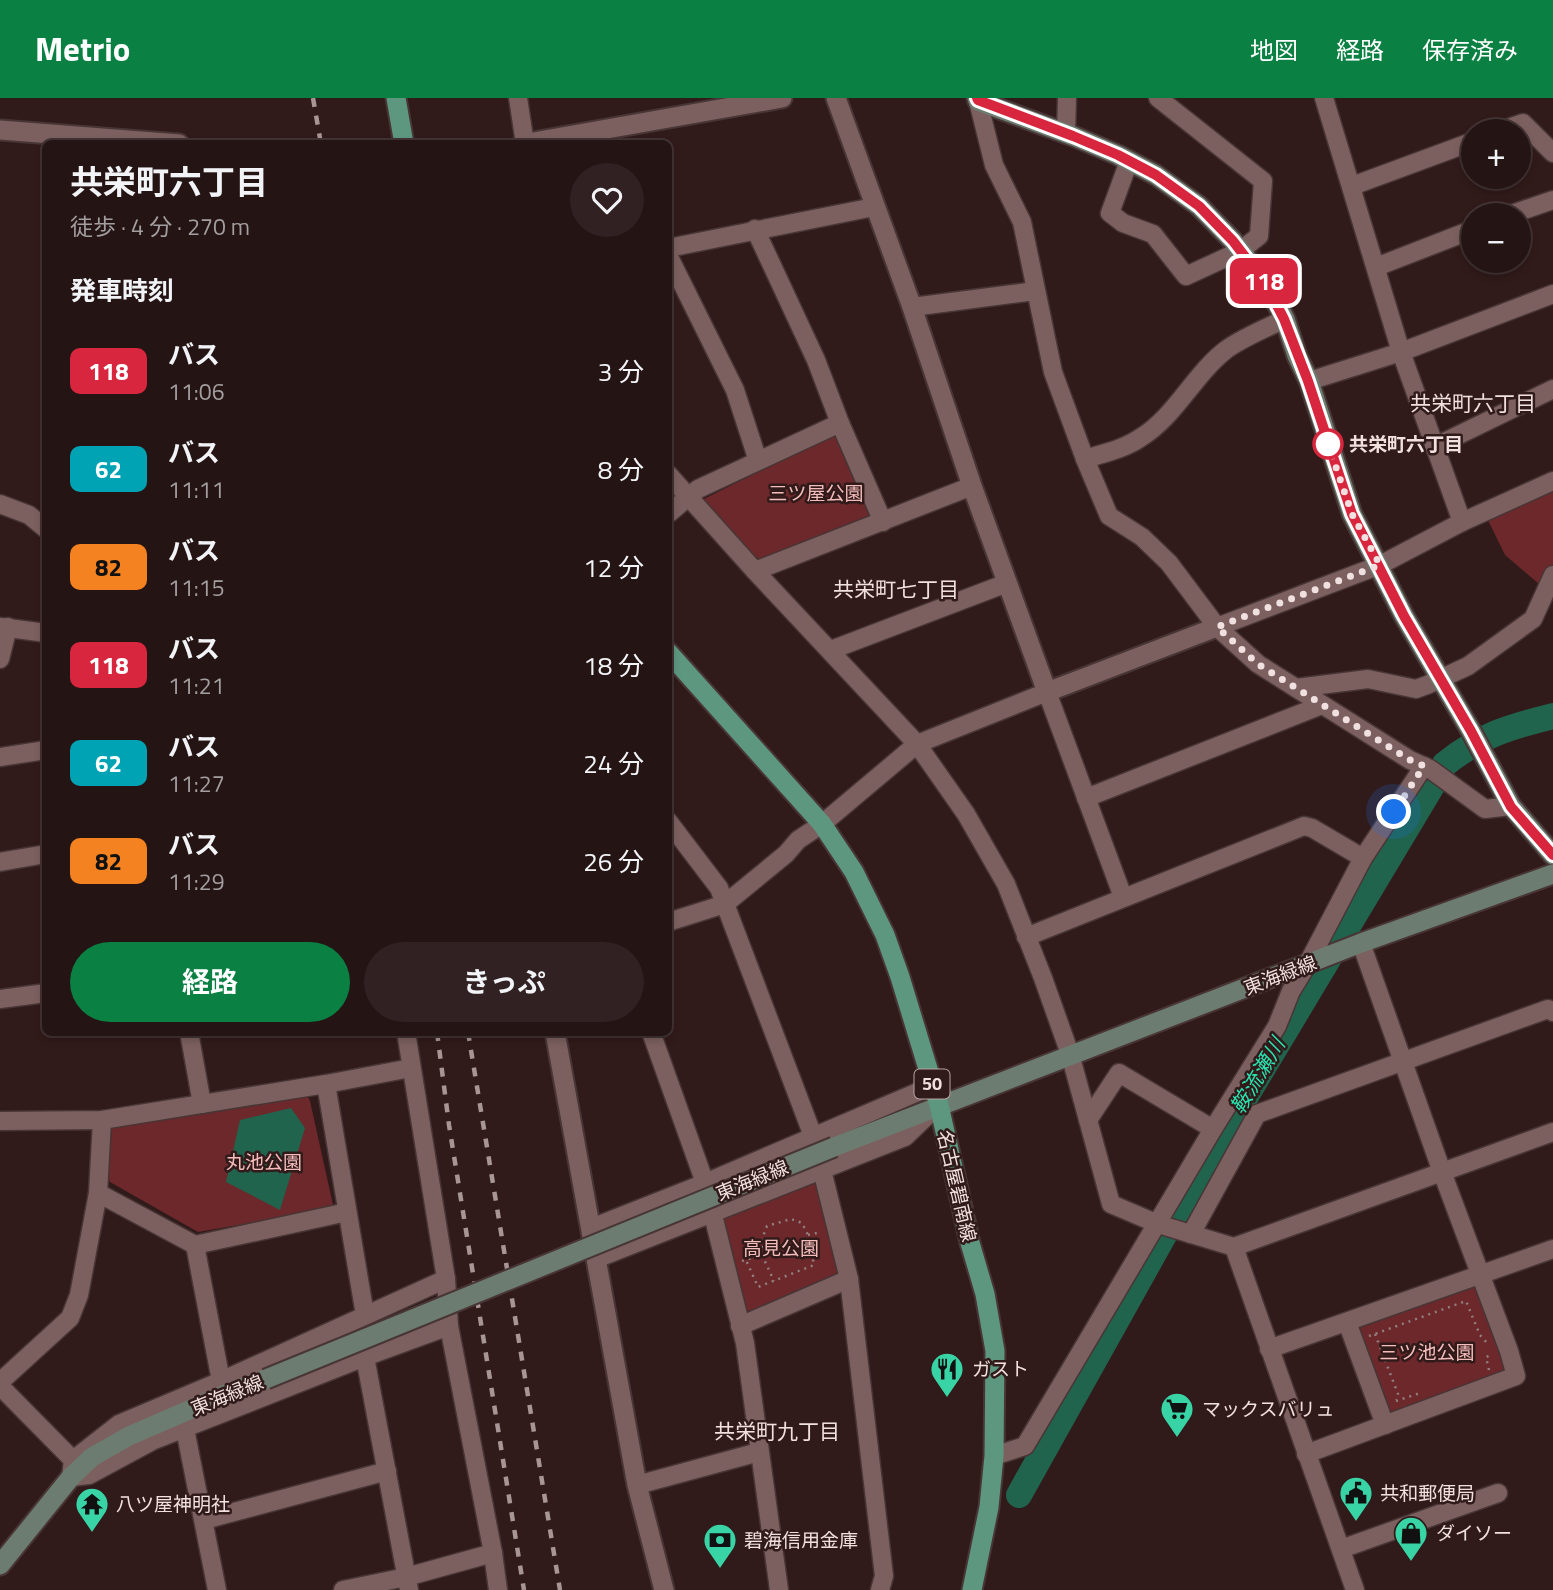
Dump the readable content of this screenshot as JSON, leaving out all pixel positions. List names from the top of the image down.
{
  "streets": {
    "main road": ["東海緑線", "50", "名古屋碧南線"]
  },
  "crossings": [
    ["東海緑線", "名古屋碧南線"]
  ],
  "districts": ["共栄町六丁目", "共栄町七丁目", "共栄町九丁目"],
  "water": ["鞍流瀬川"],
  "parks": [
    "三ツ屋公園",
    "丸池公園",
    "高見公園",
    "三ツ池公園"
  ],
  "places": {
    "other": ["共栄町六丁目"],
    "restaurant": ["ガスト"],
    "supermarket": ["マックスバリュ"],
    "public building": ["共和郵便局"],
    "temple": ["八ツ屋神明社"],
    "shop": ["ダイソー"],
    "bank": ["碧海信用金庫"]
  },
  "lines": ["bus line 118"],
  "page": {
    "header": "Metrio",
    "nav": ["地図", "経路", "保存済み"],
    "on_map": "118",
    "map_buttons": ["+", "−"],
    "heading": [
      ["共栄町六丁目", "徒歩 · 4 分 · 270 m"],
      "発車時刻"
    ],
    "list": [
      {
        "mark": "118",
        "name": "バス",
        "note": "11:06",
        "value": "3 分"
      },
      {
        "mark": "62",
        "name": "バス",
        "note": "11:11",
        "value": "8 分"
      },
      {
        "mark": "82",
        "name": "バス",
        "note": "11:15",
        "value": "12 分"
      },
      {
        "mark": "118",
        "name": "バス",
        "note": "11:21",
        "value": "18 分"
      },
      {
        "mark": "62",
        "name": "バス",
        "note": "11:27",
        "value": "24 分"
      },
      {
        "mark": "82",
        "name": "バス",
        "note": "11:29",
        "value": "26 分"
      }
    ],
    "buttons": ["経路", "きっぷ"]
  }
}
